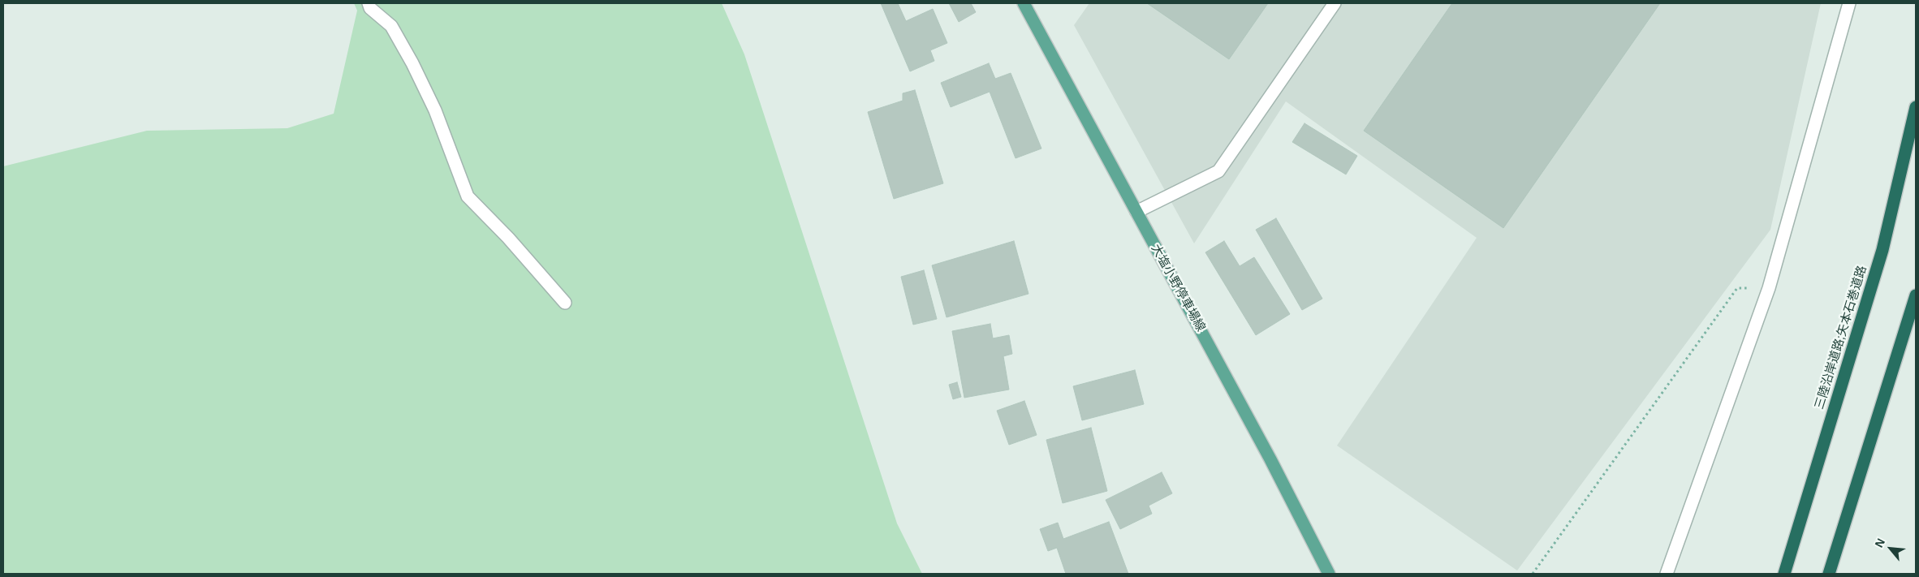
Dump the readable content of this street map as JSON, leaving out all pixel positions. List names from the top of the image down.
{
  "streets": {
    "highway": ["三陸沿岸道路;矢本石巻道路"],
    "main road": ["大塩小野停車場線"]
  },
  "north": "top left"
}
